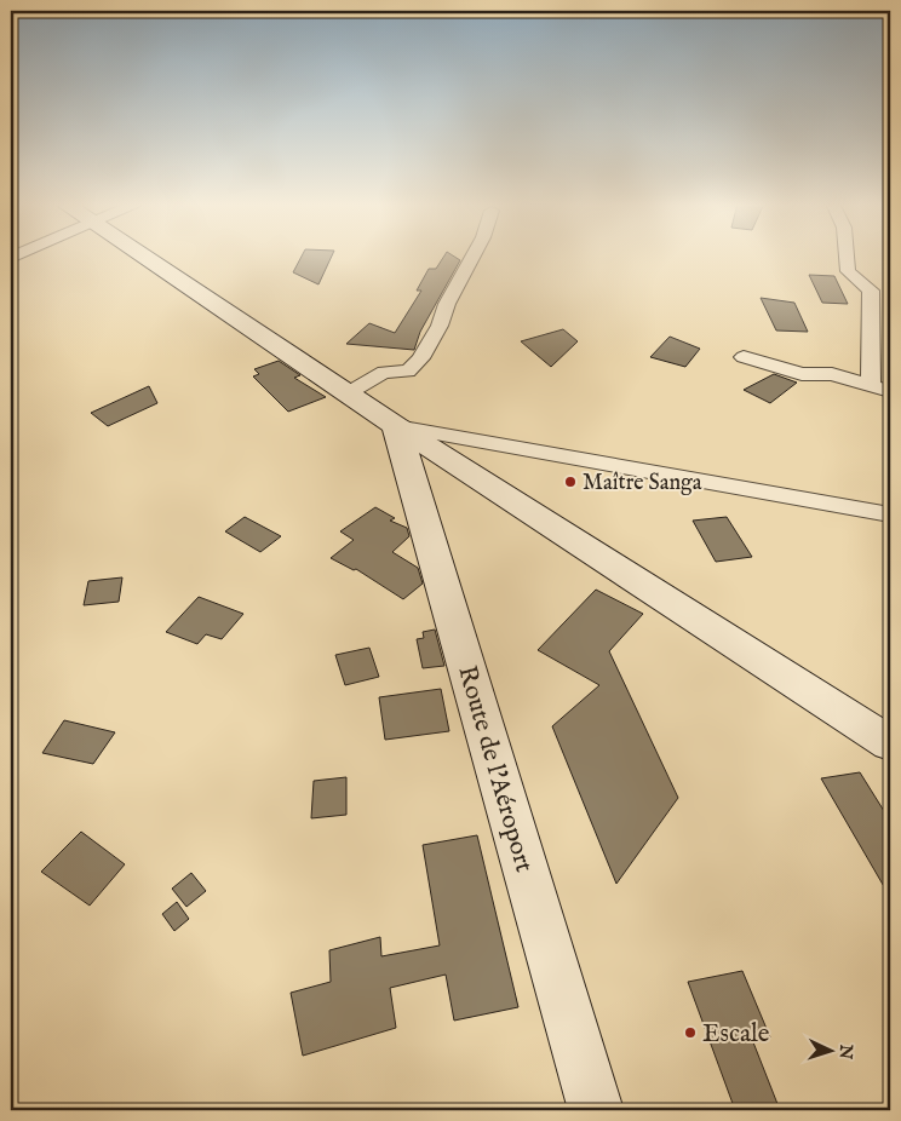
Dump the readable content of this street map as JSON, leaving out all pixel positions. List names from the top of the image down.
{
  "streets": {
    "main road": ["Route de l'Aéroport"]
  },
  "places": ["Maître Sanga", "Escale"],
  "north": "right"
}
